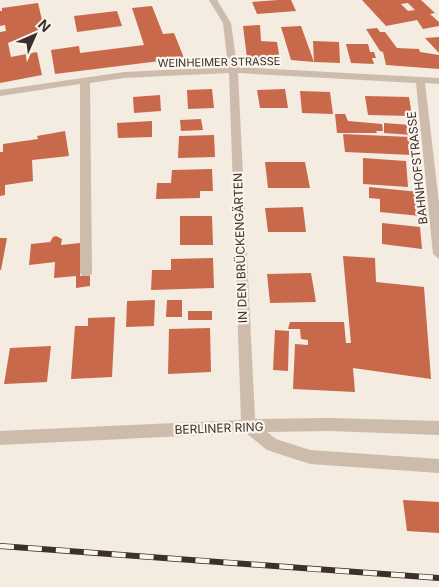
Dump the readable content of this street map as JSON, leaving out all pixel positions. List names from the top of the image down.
{
  "streets": {
    "street": [
      "WEINHEIMER STRASSE",
      "BAHNHOFSTRASSE",
      "IN DEN BRÜCKENGÄRTEN",
      "BERLINER RING"
    ]
  },
  "crossings": [
    ["WEINHEIMER STRASSE", "BAHNHOFSTRASSE"],
    ["WEINHEIMER STRASSE", "IN DEN BRÜCKENGÄRTEN"],
    ["IN DEN BRÜCKENGÄRTEN", "BERLINER RING"]
  ],
  "north": "top right"
}
